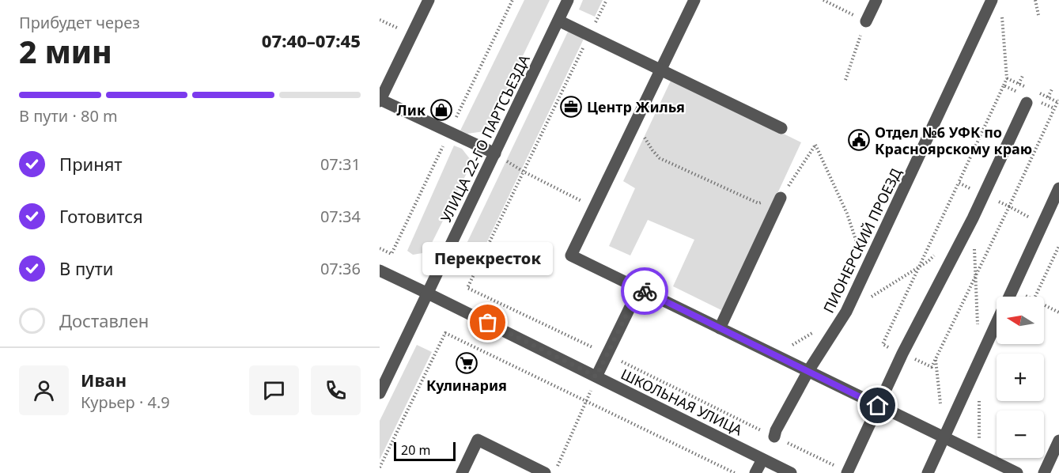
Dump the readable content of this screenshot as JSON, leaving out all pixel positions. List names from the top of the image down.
{
  "streets": {
    "street": ["УЛИЦА 22-ГО ПАРТСЪЕЗДА", "ПИОНЕРСКИЙ ПРОЕЗД", "ШКОЛЬНАЯ УЛИЦА"]
  },
  "crossings": [
    ["УЛИЦА 22-ГО ПАРТСЪЕЗДА", "ШКОЛЬНАЯ УЛИЦА"]
  ],
  "places": {
    "office": ["Центр Жилья"],
    "shop": ["Лик"],
    "public building": ["Отдел №6 УФК по Красноярскому краю"],
    "other": ["Перекресток"],
    "supermarket": ["Кулинария"]
  },
  "scale_bar": "20 m",
  "north": "left",
  "page": {
    "heading": ["2 мин", "Прибудет через", "07:40–07:45"],
    "panel": ["Иван", "Курьер · 4.9"],
    "bar": "В пути · 80 m",
    "list": [
      ["Принят", "07:31"],
      ["Готовится", "07:34"],
      ["В пути", "07:36"],
      "Доставлен"
    ],
    "bubble": "Перекресток",
    "map_buttons": ["+", "−"],
    "scale": "20 m"
  }
}
